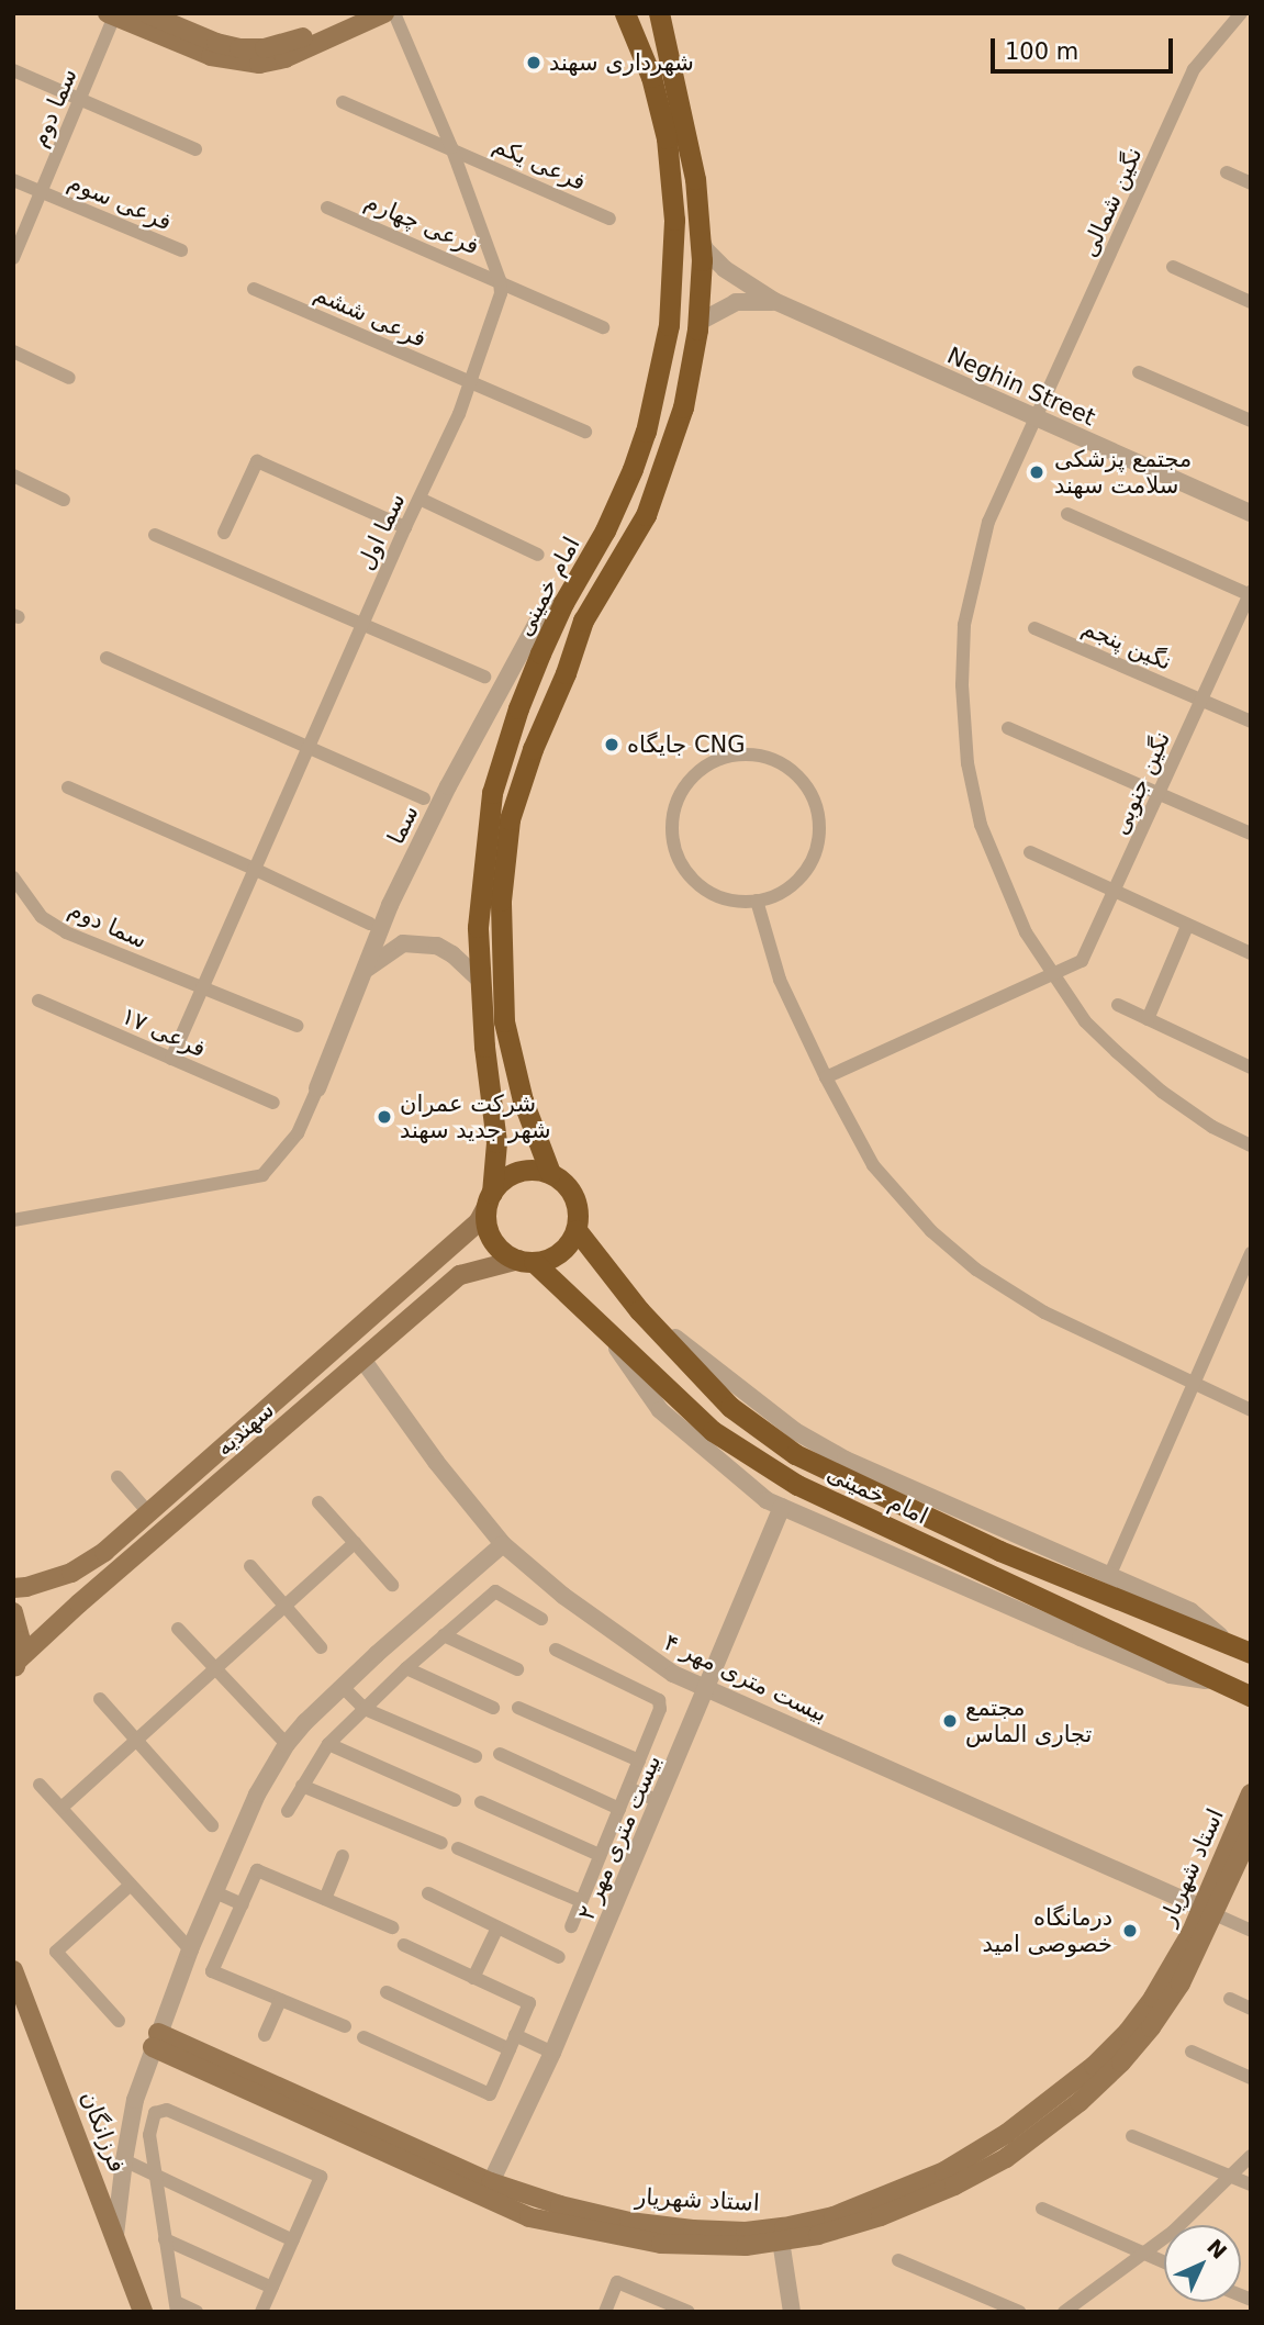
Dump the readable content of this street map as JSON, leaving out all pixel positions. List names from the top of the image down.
{
  "streets": {
    "main road": [
      "امام خمینی",
      "سهندیه",
      "استاد شهریار",
      "فرزانگان"
    ],
    "street": [
      "سما دوم",
      "فرعی یکم",
      "فرعی سوم",
      "نگین شمالی",
      "فرعی چهارم",
      "فرعی ششم",
      "Neghin Street",
      "سما اول",
      "نگین پنجم",
      "نگین جنوبی",
      "سما",
      "فرعی ۱۷",
      "بیست متری مهر ۴",
      "بیست متری مهر ۲"
    ]
  },
  "crossings": [
    ["سما دوم", "فرعی سوم"],
    ["سما دوم", "سما اول"],
    ["فرعی یکم", "سما اول"],
    ["نگین شمالی", "Neghin Street"],
    ["نگین شمالی", "نگین جنوبی"],
    ["فرعی چهارم", "سما اول"],
    ["فرعی ششم", "سما اول"],
    ["سما اول", "فرعی ۱۷"],
    ["امام خمینی", "سما"],
    ["امام خمینی", "سهندیه"],
    ["نگین پنجم", "نگین جنوبی"],
    ["سهندیه", "بیست متری مهر ۴"],
    ["بیست متری مهر ۴", "بیست متری مهر ۲"],
    ["بیست متری مهر ۴", "استاد شهریار"],
    ["بیست متری مهر ۲", "استاد شهریار"]
  ],
  "places": [
    "شهرداری سهند",
    "مجتمع پزشکی سلامت سهند",
    "جایگاه CNG",
    "شرکت عمران شهر جدید سهند",
    "مجتمع تجاری الماس",
    "درمانگاه خصوصی امید"
  ],
  "scale_bar": "100 m",
  "north": "top right"
}
